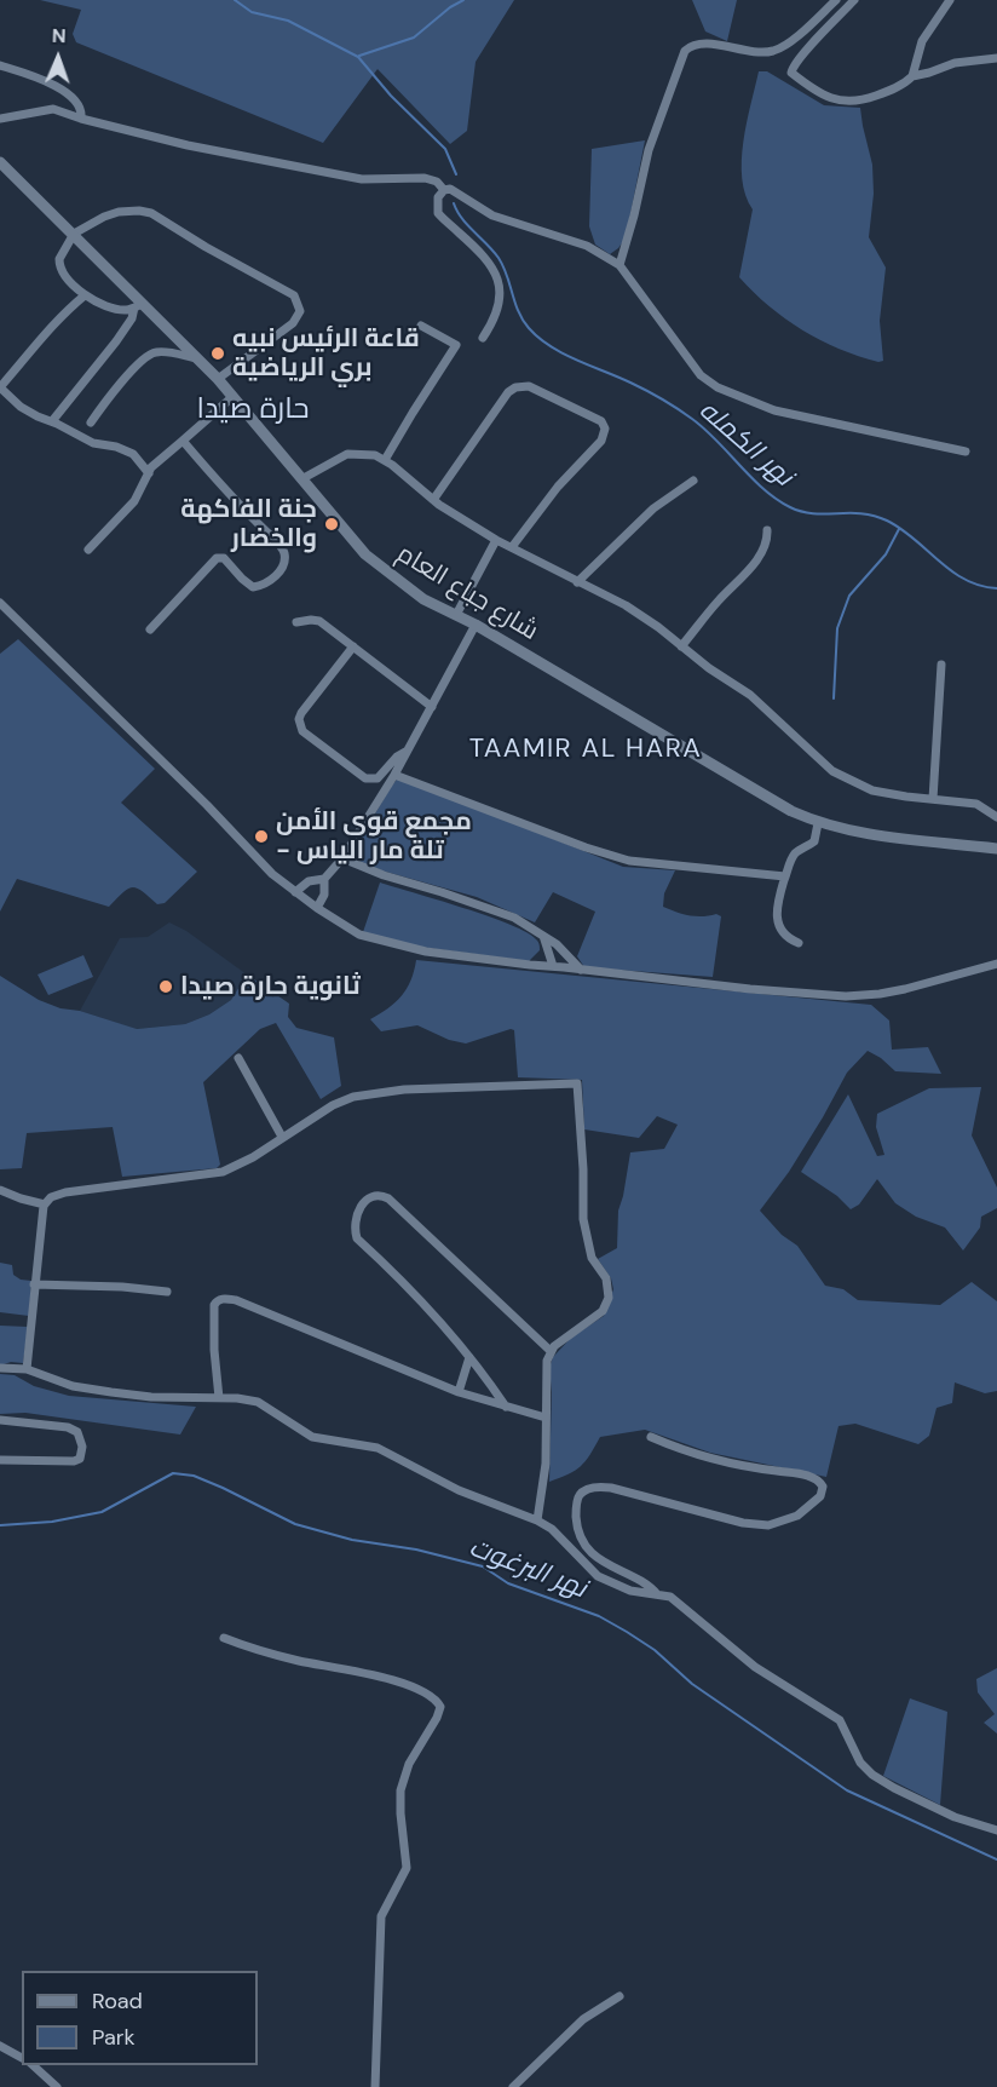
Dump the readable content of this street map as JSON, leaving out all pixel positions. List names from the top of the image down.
{
  "streets": {
    "main road": ["شارع جباع العام"]
  },
  "districts": ["حارة صيدا", "TAAMIR AL HARA"],
  "water": ["نهر الكمله", "نهر البرغوت"],
  "places": [
    "قاعة الرئيس نبيه بري الرياضية",
    "جنة الفاكهة والخضار",
    "مجمع قوى الأمن - تلة مار الياس",
    "ثانوية حارة صيدا"
  ],
  "legend": ["Road", "Park"],
  "north": "top"
}
